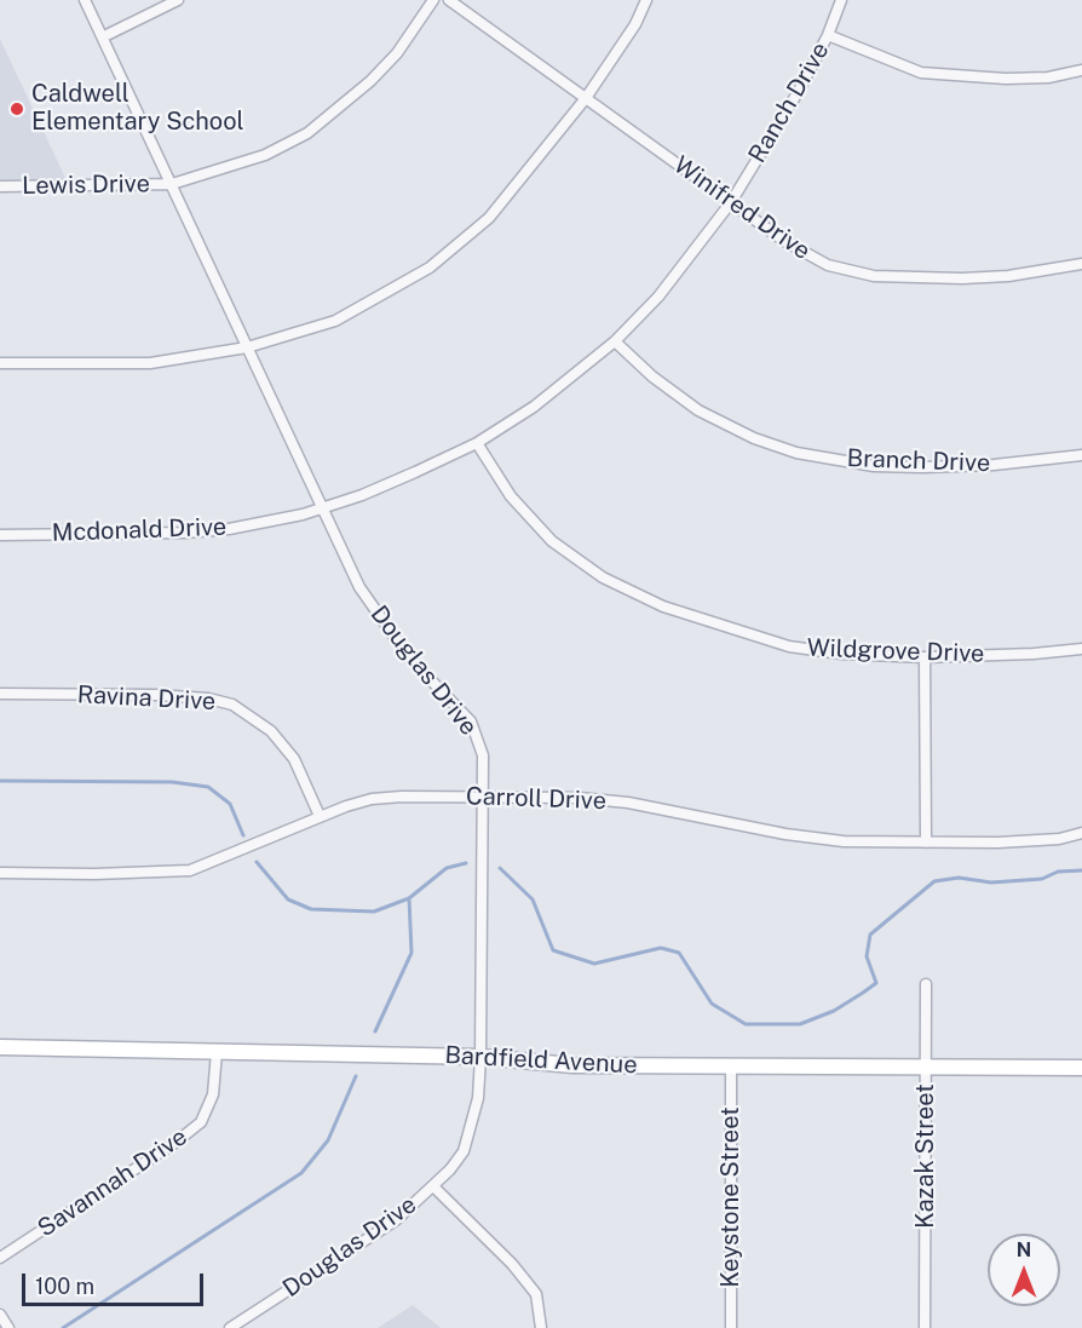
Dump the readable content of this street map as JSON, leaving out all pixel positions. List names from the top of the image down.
{
  "streets": {
    "street": [
      "Ranch Drive",
      "Lewis Drive",
      "Winifred Drive",
      "Branch Drive",
      "Mcdonald Drive",
      "Wildgrove Drive",
      "Douglas Drive",
      "Ravina Drive",
      "Carroll Drive",
      "Bardfield Avenue",
      "Kazak Street",
      "Savannah Drive",
      "Keystone Street"
    ]
  },
  "crossings": [
    ["Ranch Drive", "Winifred Drive"],
    ["Ranch Drive", "Mcdonald Drive"],
    ["Lewis Drive", "Douglas Drive"],
    ["Winifred Drive", "Mcdonald Drive"],
    ["Branch Drive", "Mcdonald Drive"],
    ["Mcdonald Drive", "Wildgrove Drive"],
    ["Mcdonald Drive", "Douglas Drive"],
    ["Douglas Drive", "Carroll Drive"],
    ["Douglas Drive", "Bardfield Avenue"],
    ["Ravina Drive", "Carroll Drive"],
    ["Bardfield Avenue", "Kazak Street"],
    ["Bardfield Avenue", "Savannah Drive"],
    ["Bardfield Avenue", "Keystone Street"]
  ],
  "places": ["Caldwell Elementary School"],
  "scale_bar": "100 m",
  "north": "top"
}
